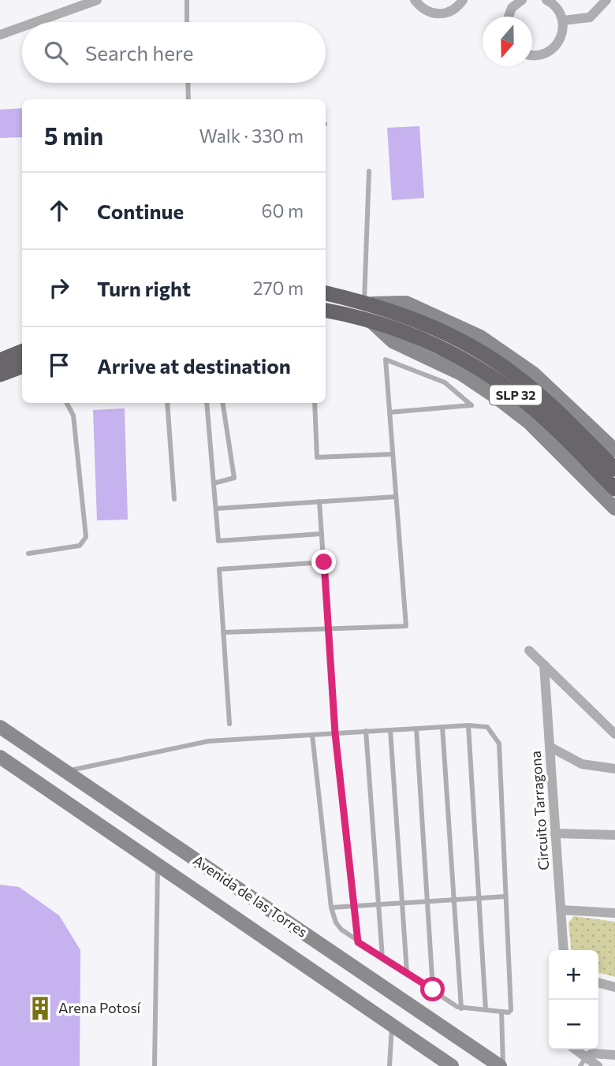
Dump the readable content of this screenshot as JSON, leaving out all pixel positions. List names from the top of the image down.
{
  "streets": {
    "highway": ["SLP 32"],
    "main road": ["Avenida de las Torres"],
    "street": ["Circuito Tarragona"]
  },
  "places": {
    "building": ["Arena Potosí"]
  },
  "north": "bottom",
  "page": {
    "search": "Search here",
    "heading": ["5 min", "Walk · 330 m"],
    "list": [
      ["Continue", "60 m"],
      ["Turn right", "270 m"],
      "Arrive at destination"
    ],
    "map_buttons": ["+", "−"]
  }
}
